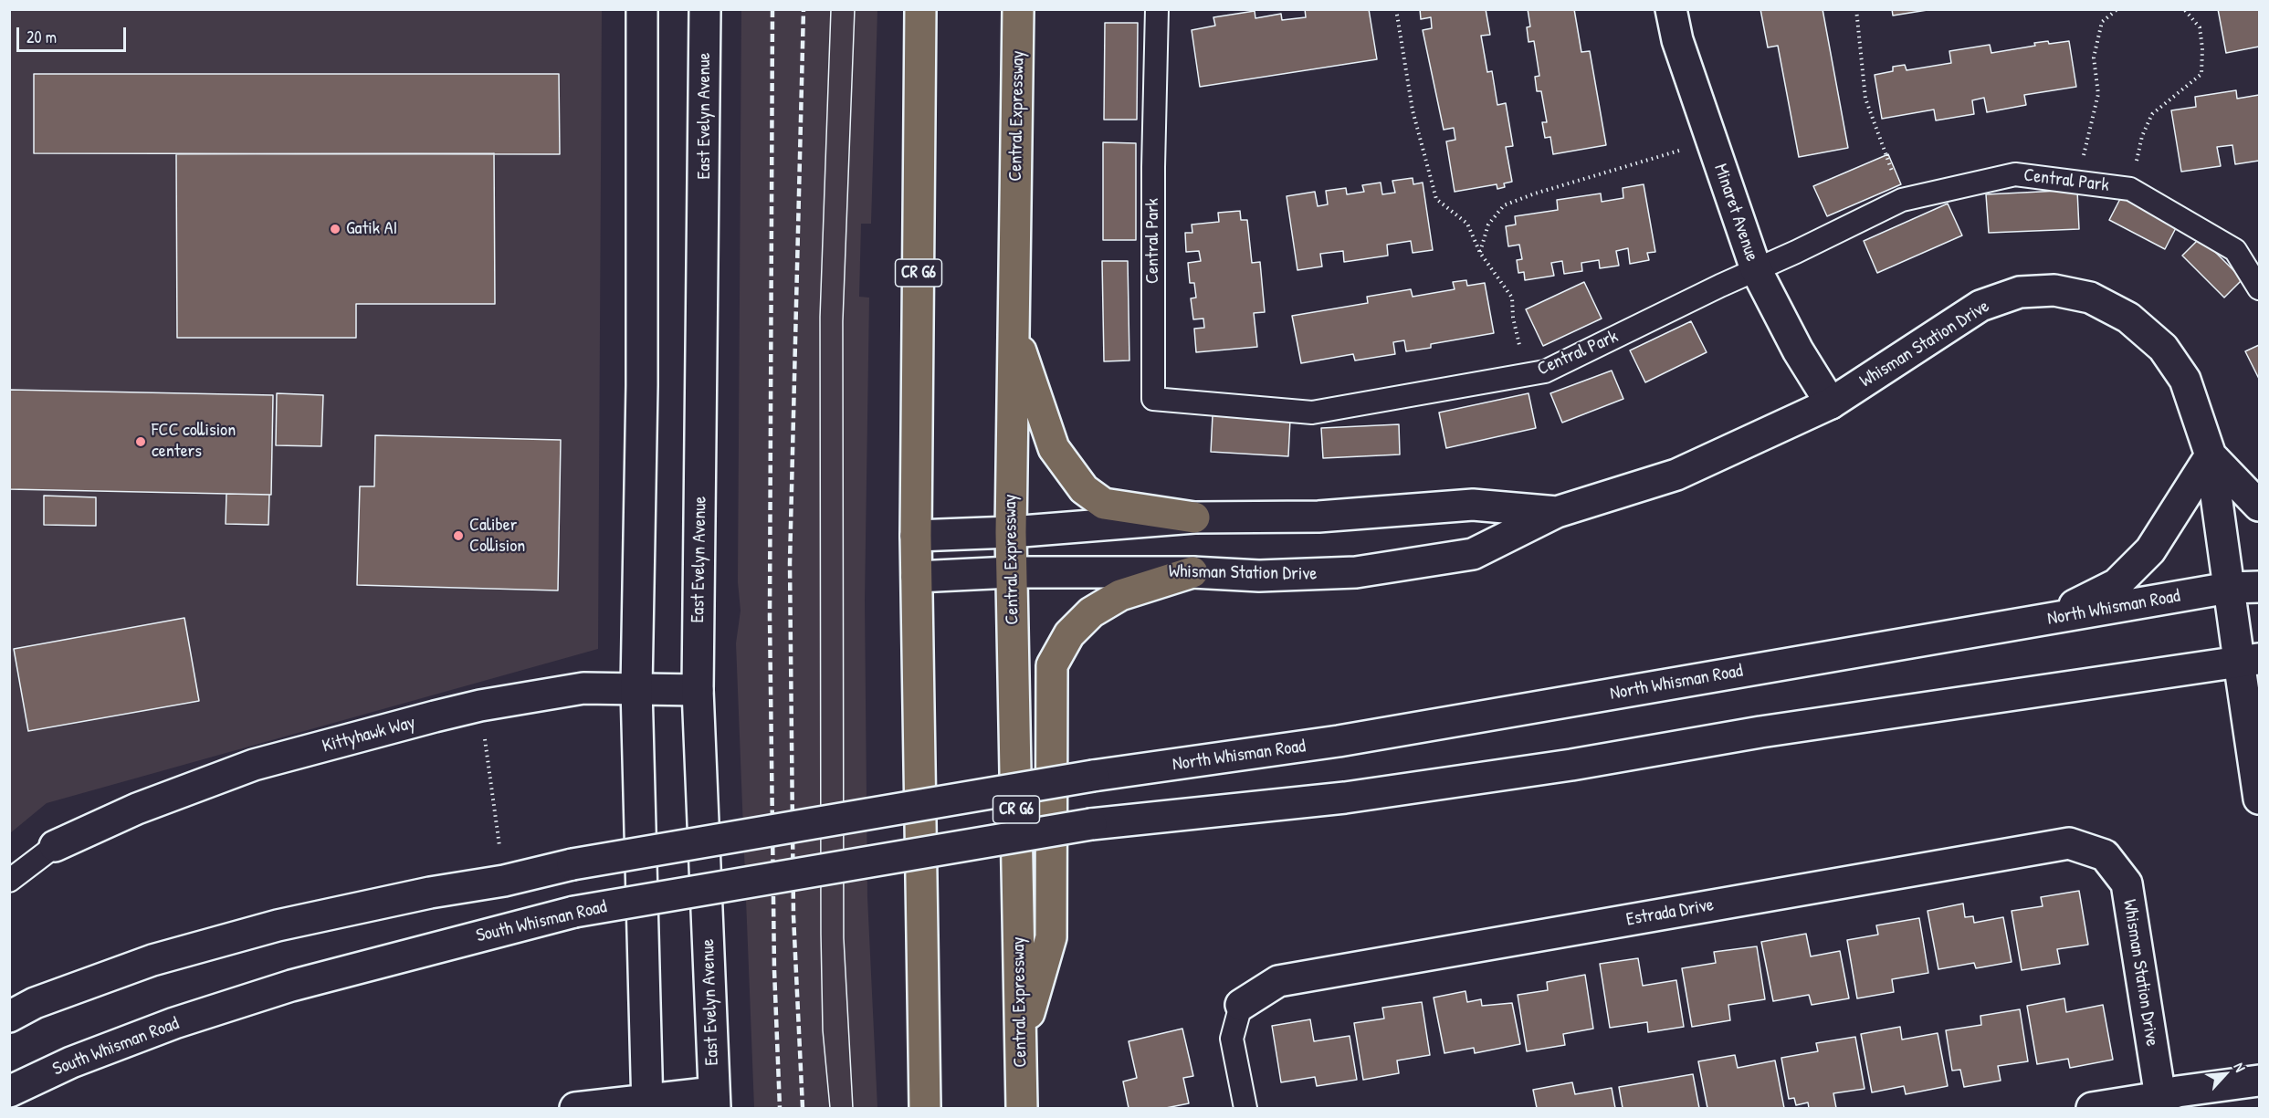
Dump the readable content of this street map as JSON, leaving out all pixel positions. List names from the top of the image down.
{
  "streets": {
    "highway": ["Central Expressway", "CR G6"],
    "main road": [
      "East Evelyn Avenue",
      "Minaret Avenue",
      "Whisman Station Drive",
      "North Whisman Road",
      "Kittyhawk Way",
      "Estrada Drive",
      "South Whisman Road"
    ],
    "lane": ["Central Park"]
  },
  "crossings": [
    ["East Evelyn Avenue", "Kittyhawk Way"],
    ["Central Expressway", "Whisman Station Drive"],
    ["Central Park", "Minaret Avenue"],
    ["Minaret Avenue", "Whisman Station Drive"],
    ["CR G6", "Whisman Station Drive"],
    ["Whisman Station Drive", "North Whisman Road"],
    ["Whisman Station Drive", "Estrada Drive"],
    ["Whisman Station Drive", "South Whisman Road"]
  ],
  "places": ["Gatik AI", "FCC collision centers", "Caliber Collision"],
  "scale_bar": "20 m",
  "north": "top right"
}
